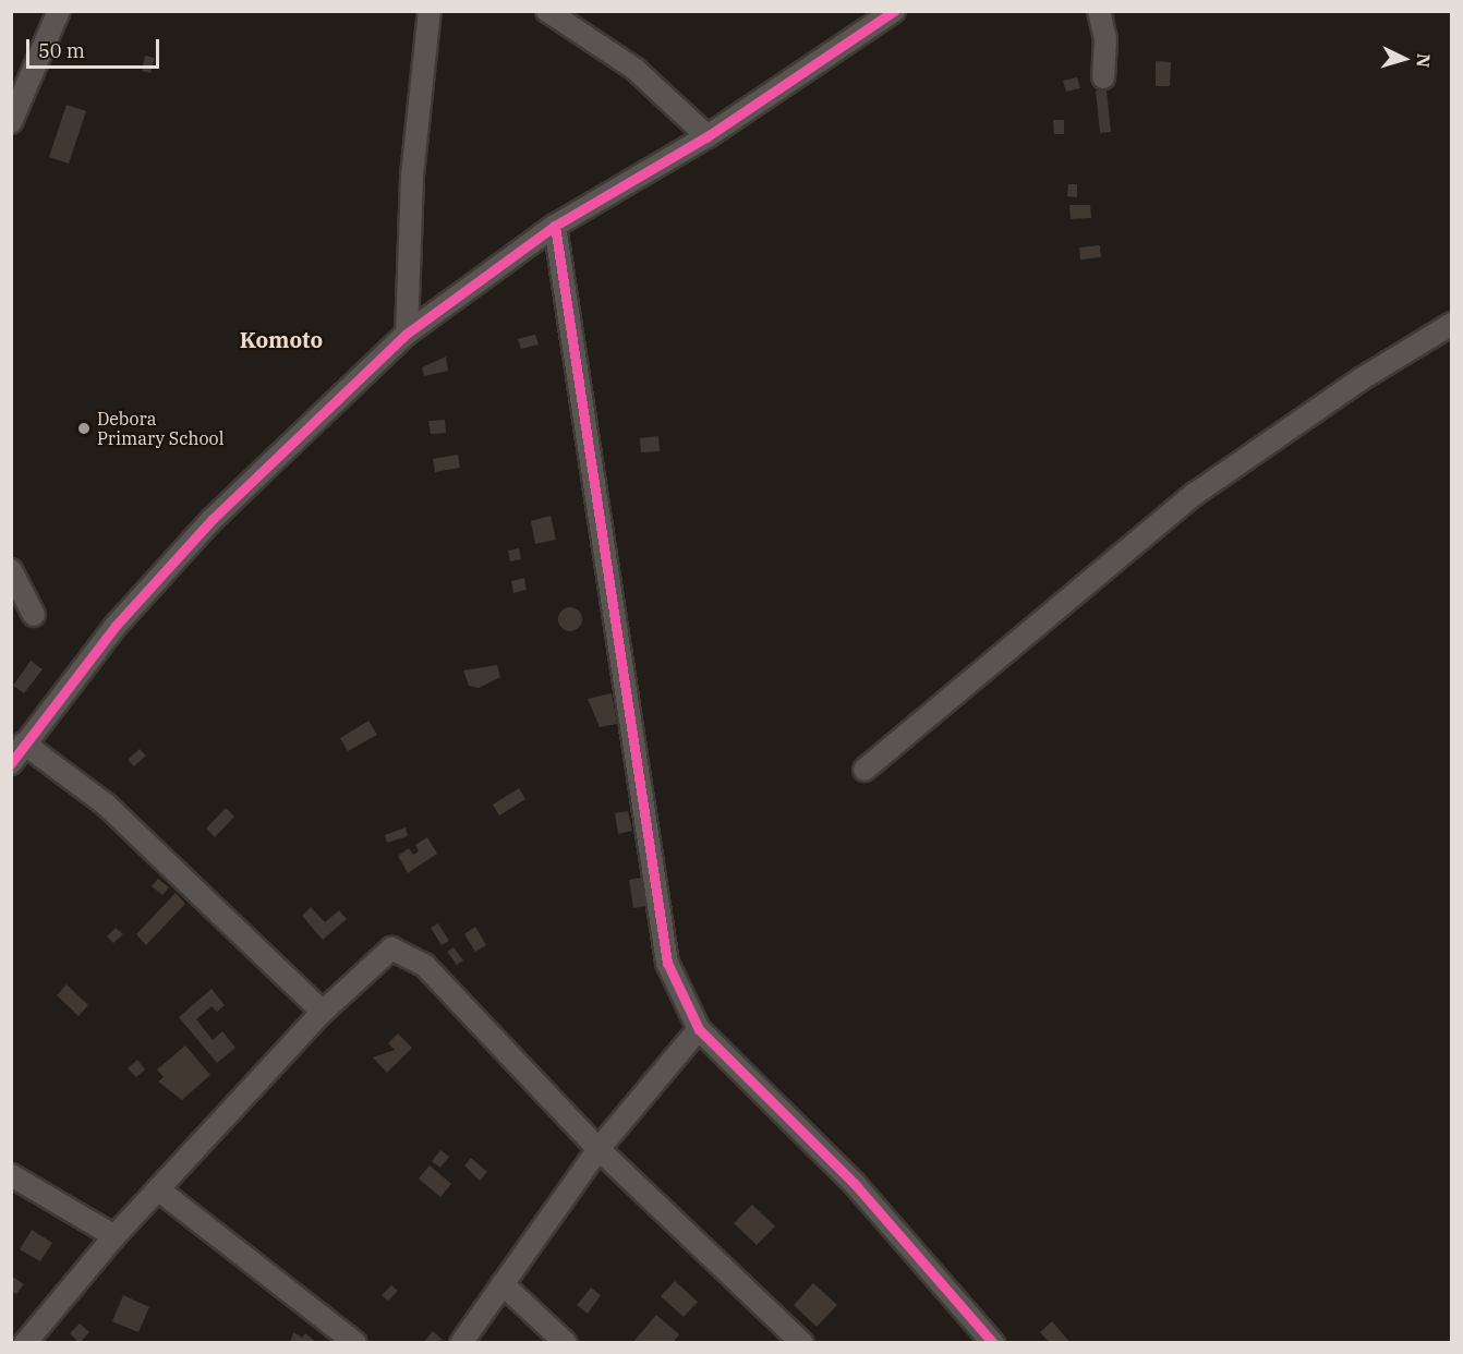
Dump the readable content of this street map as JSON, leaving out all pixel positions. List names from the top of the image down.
{
  "districts": ["Komoto"],
  "places": ["Debora Primary School"],
  "scale_bar": "50 m",
  "north": "right"
}
